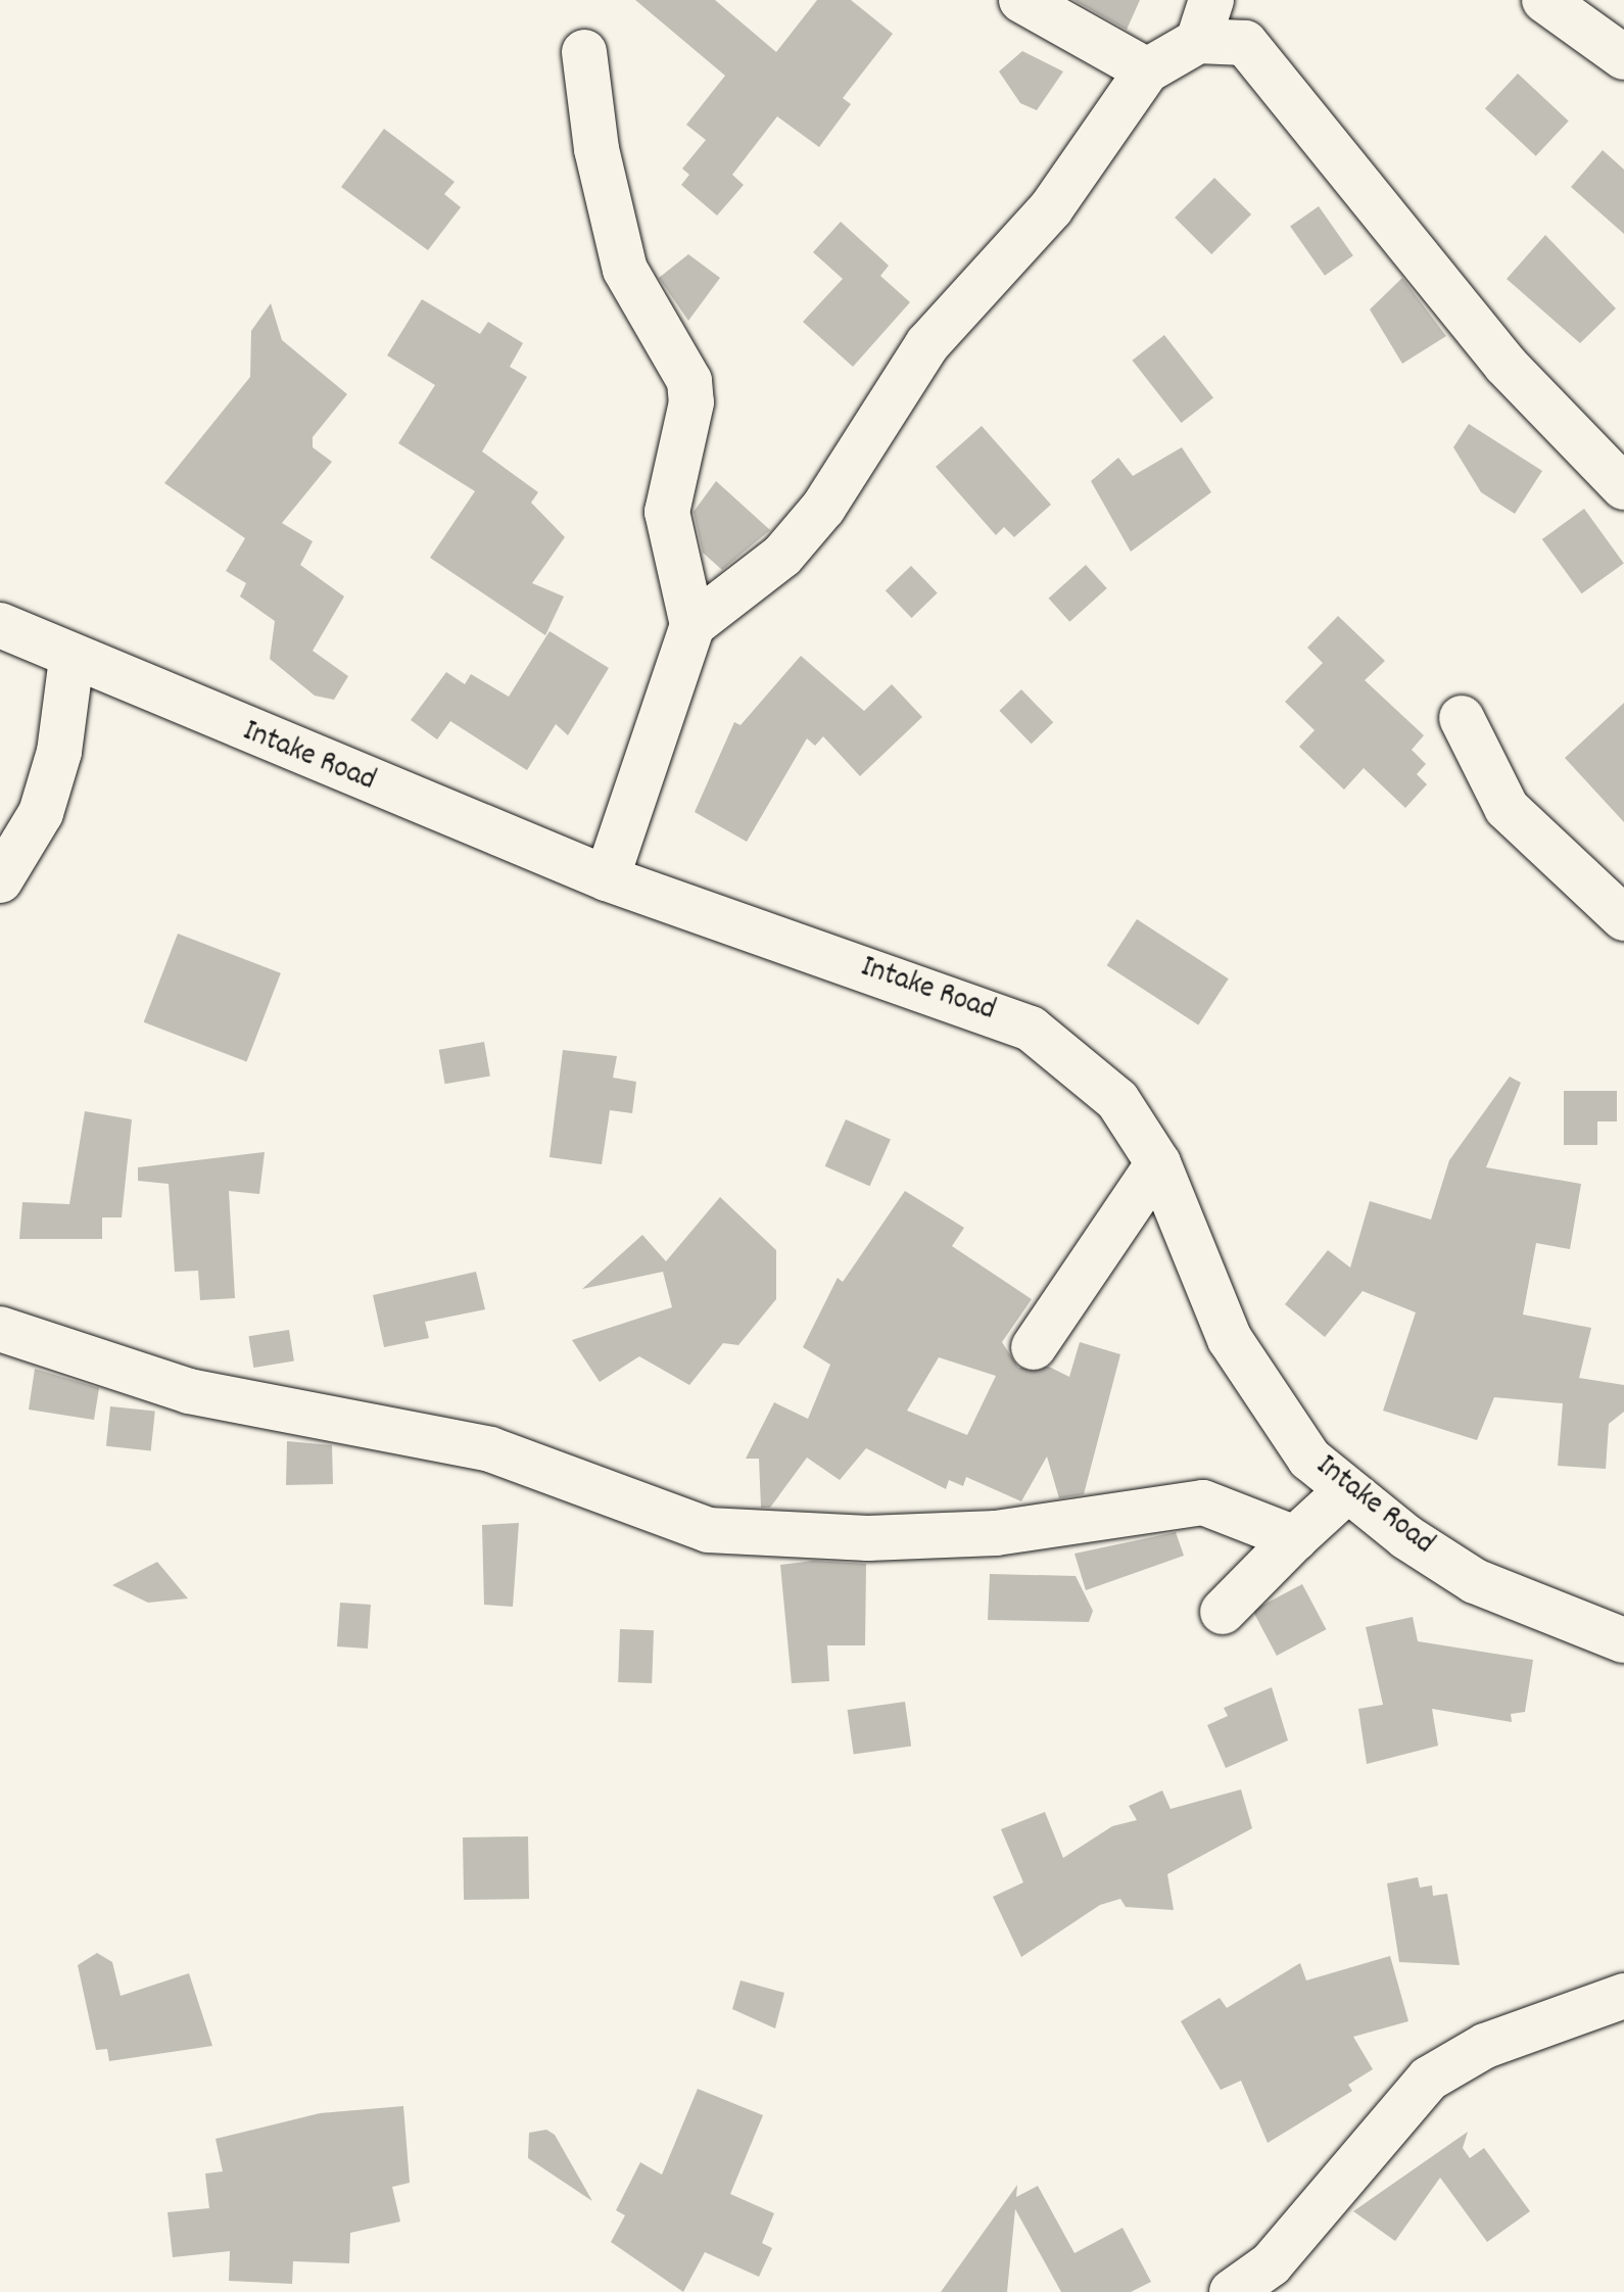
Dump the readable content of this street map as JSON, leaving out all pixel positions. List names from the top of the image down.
{
  "streets": {
    "street": ["Intake Road"]
  }
}
